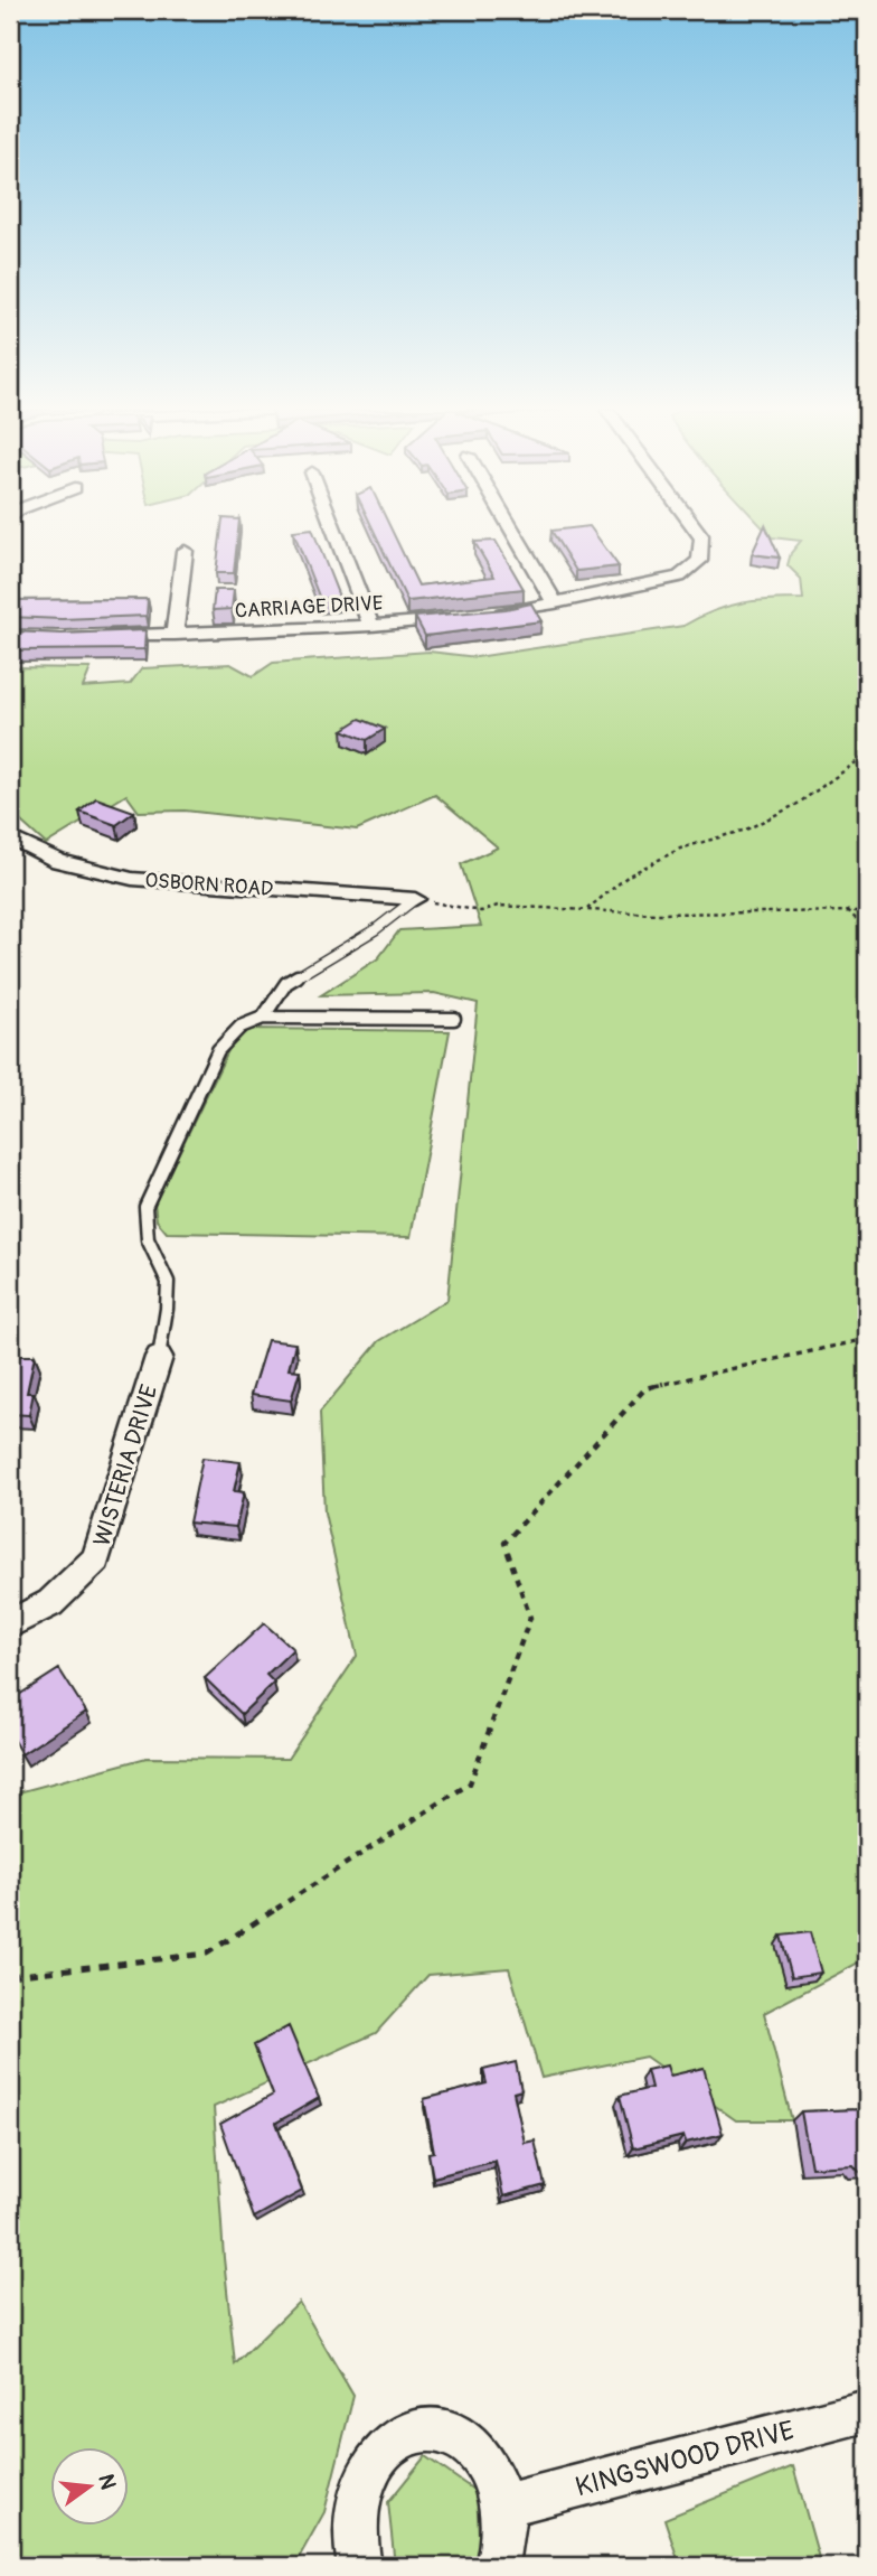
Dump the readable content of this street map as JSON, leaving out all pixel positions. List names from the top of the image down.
{
  "streets": {
    "street": [
      "CARRIAGE DRIVE",
      "OSBORN ROAD",
      "WISTERIA DRIVE",
      "KINGSWOOD DRIVE"
    ]
  },
  "north": "right"
}
